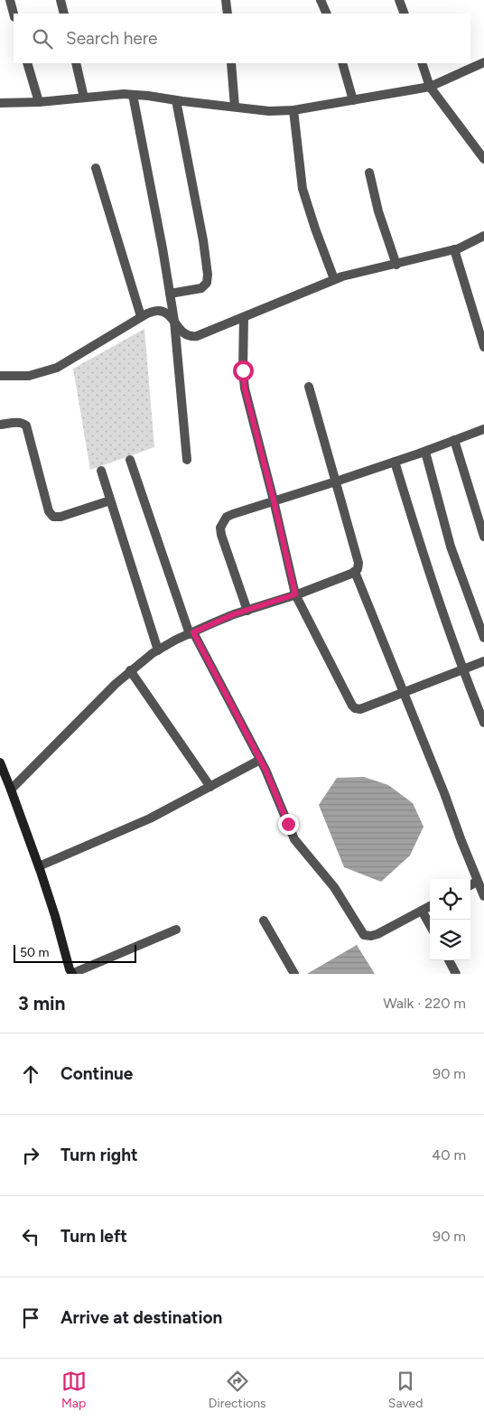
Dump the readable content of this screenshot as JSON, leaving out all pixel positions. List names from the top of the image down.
{
  "scale_bar": "50 m",
  "page": {
    "search": "Search here",
    "scale": "50 m",
    "heading": ["3 min", "Walk · 220 m"],
    "list": [
      ["Continue", "90 m"],
      ["Turn right", "40 m"],
      ["Turn left", "90 m"],
      "Arrive at destination"
    ],
    "nav": ["Map", "Directions", "Saved"]
  }
}
